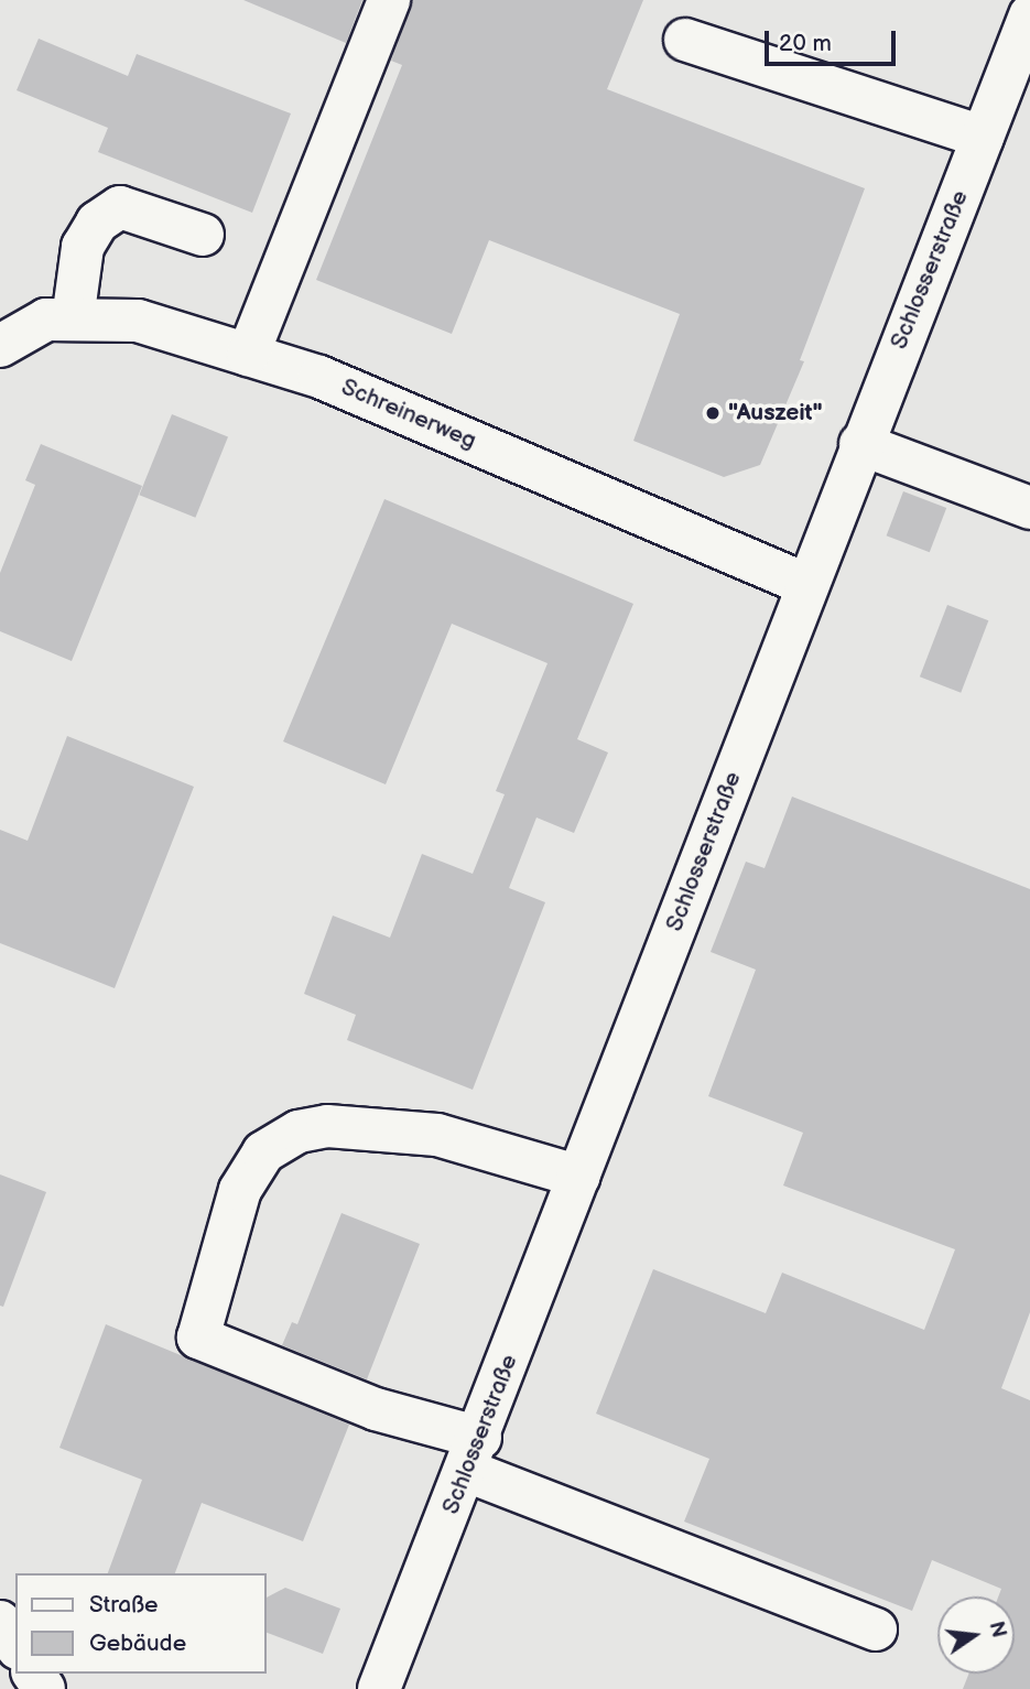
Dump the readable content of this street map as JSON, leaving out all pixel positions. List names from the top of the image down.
{
  "streets": {
    "street": ["Schlosserstraße", "Schreinerweg"]
  },
  "crossings": [
    ["Schlosserstraße", "Schreinerweg"]
  ],
  "places": ["\"Auszeit\""],
  "legend": ["Straße", "Gebäude"],
  "scale_bar": "20 m",
  "north": "right"
}
